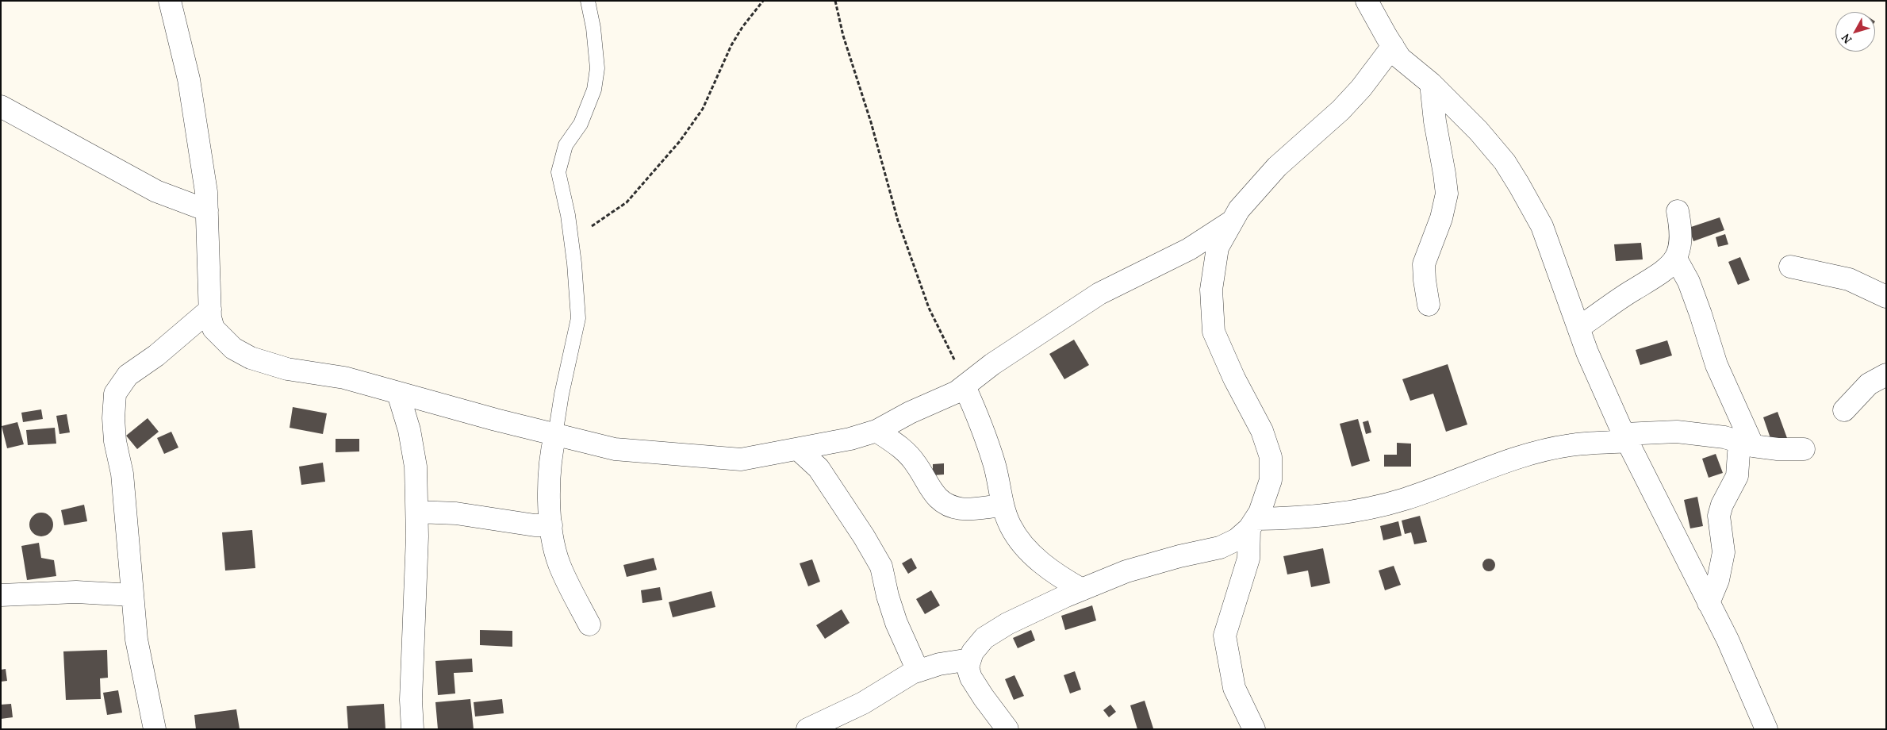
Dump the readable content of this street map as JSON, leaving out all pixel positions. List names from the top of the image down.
{
  "north": "bottom left"
}
